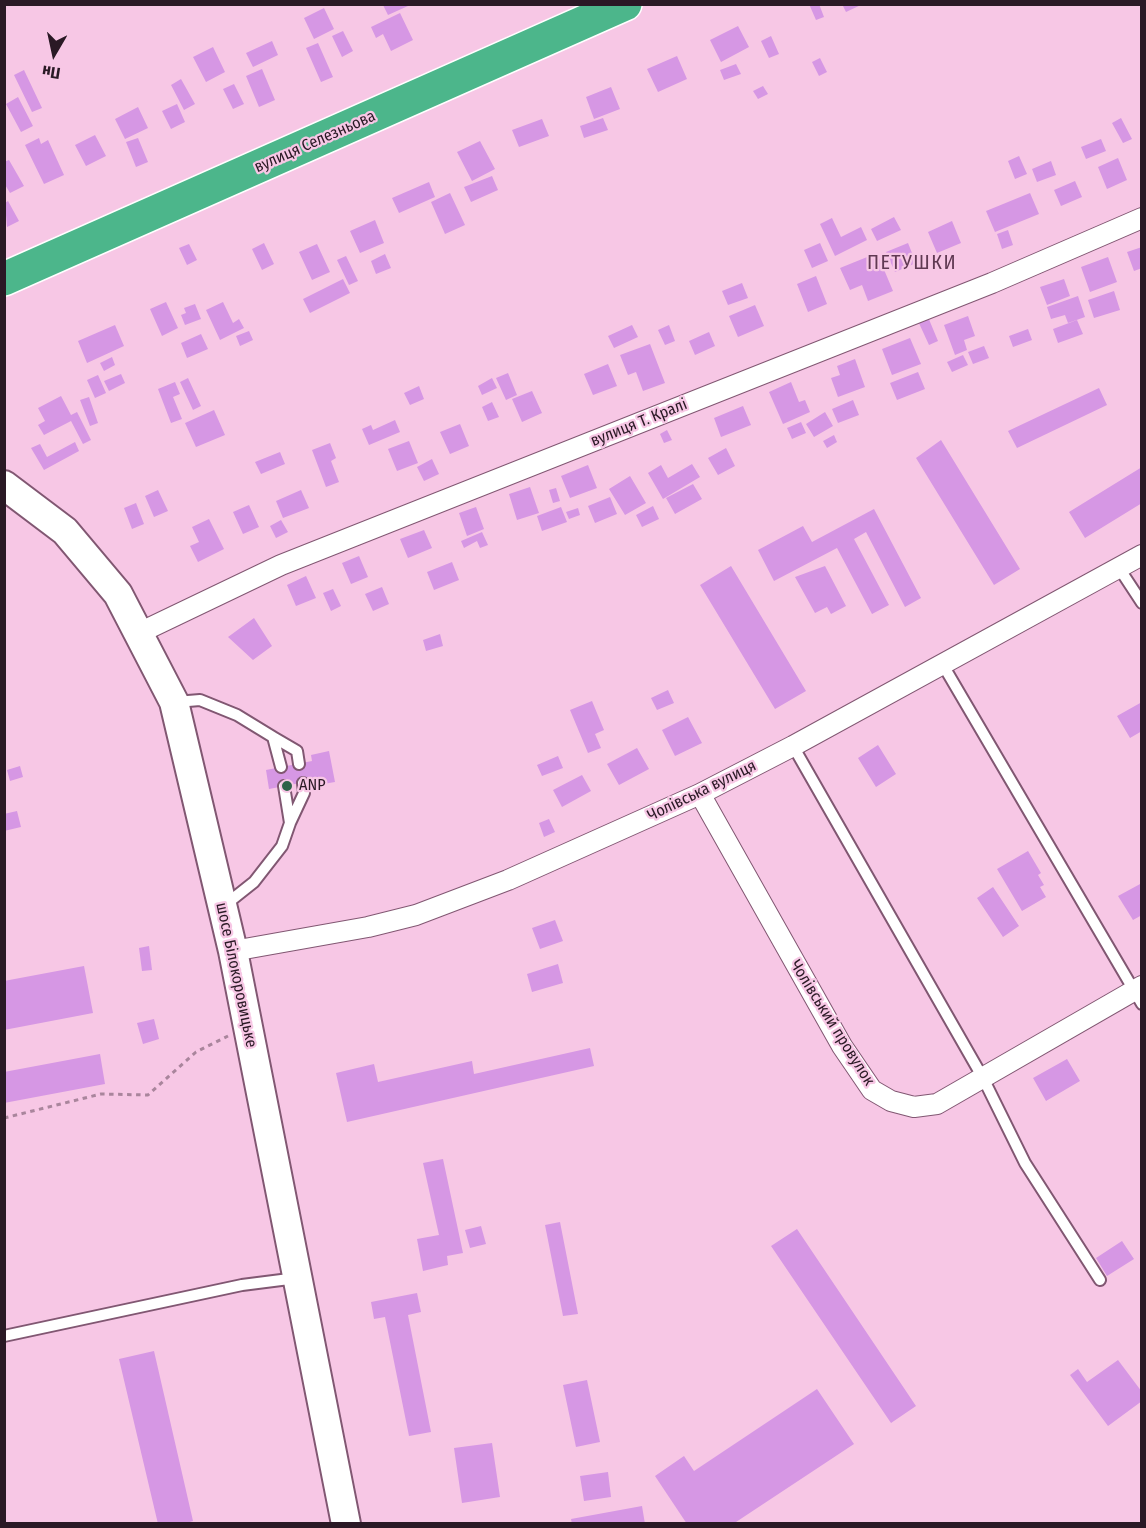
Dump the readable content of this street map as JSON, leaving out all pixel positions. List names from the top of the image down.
{
  "streets": {
    "highway": ["вулиця Селезньова"],
    "main road": ["шосе Білокоровицьке"],
    "street": ["вулиця Т. Кралі", "Чолівська вулиця", "Чолівський провулок"]
  },
  "crossings": [
    ["вулиця Т. Кралі", "шосе Білокоровицьке"],
    ["Чолівська вулиця", "шосе Білокоровицьке"],
    ["Чолівська вулиця", "Чолівський провулок"]
  ],
  "districts": ["ПЕТУШКИ"],
  "places": ["ANP"],
  "north": "bottom"
}
